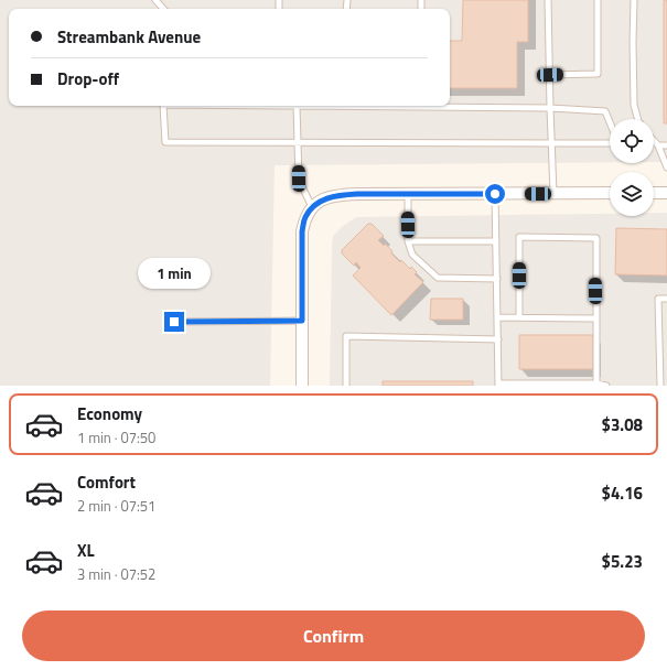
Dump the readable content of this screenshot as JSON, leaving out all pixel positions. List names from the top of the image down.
{
  "page": {
    "banner": ["Streambank Avenue", "Drop-off"],
    "bubble": "1 min",
    "list": [
      {
        "name": "Economy",
        "note": "1 min · 07:50",
        "value": "$3.08"
      },
      {
        "name": "Comfort",
        "note": "2 min · 07:51",
        "value": "$4.16"
      },
      {
        "name": "XL",
        "note": "3 min · 07:52",
        "value": "$5.23"
      }
    ],
    "buttons": "Confirm"
  }
}
